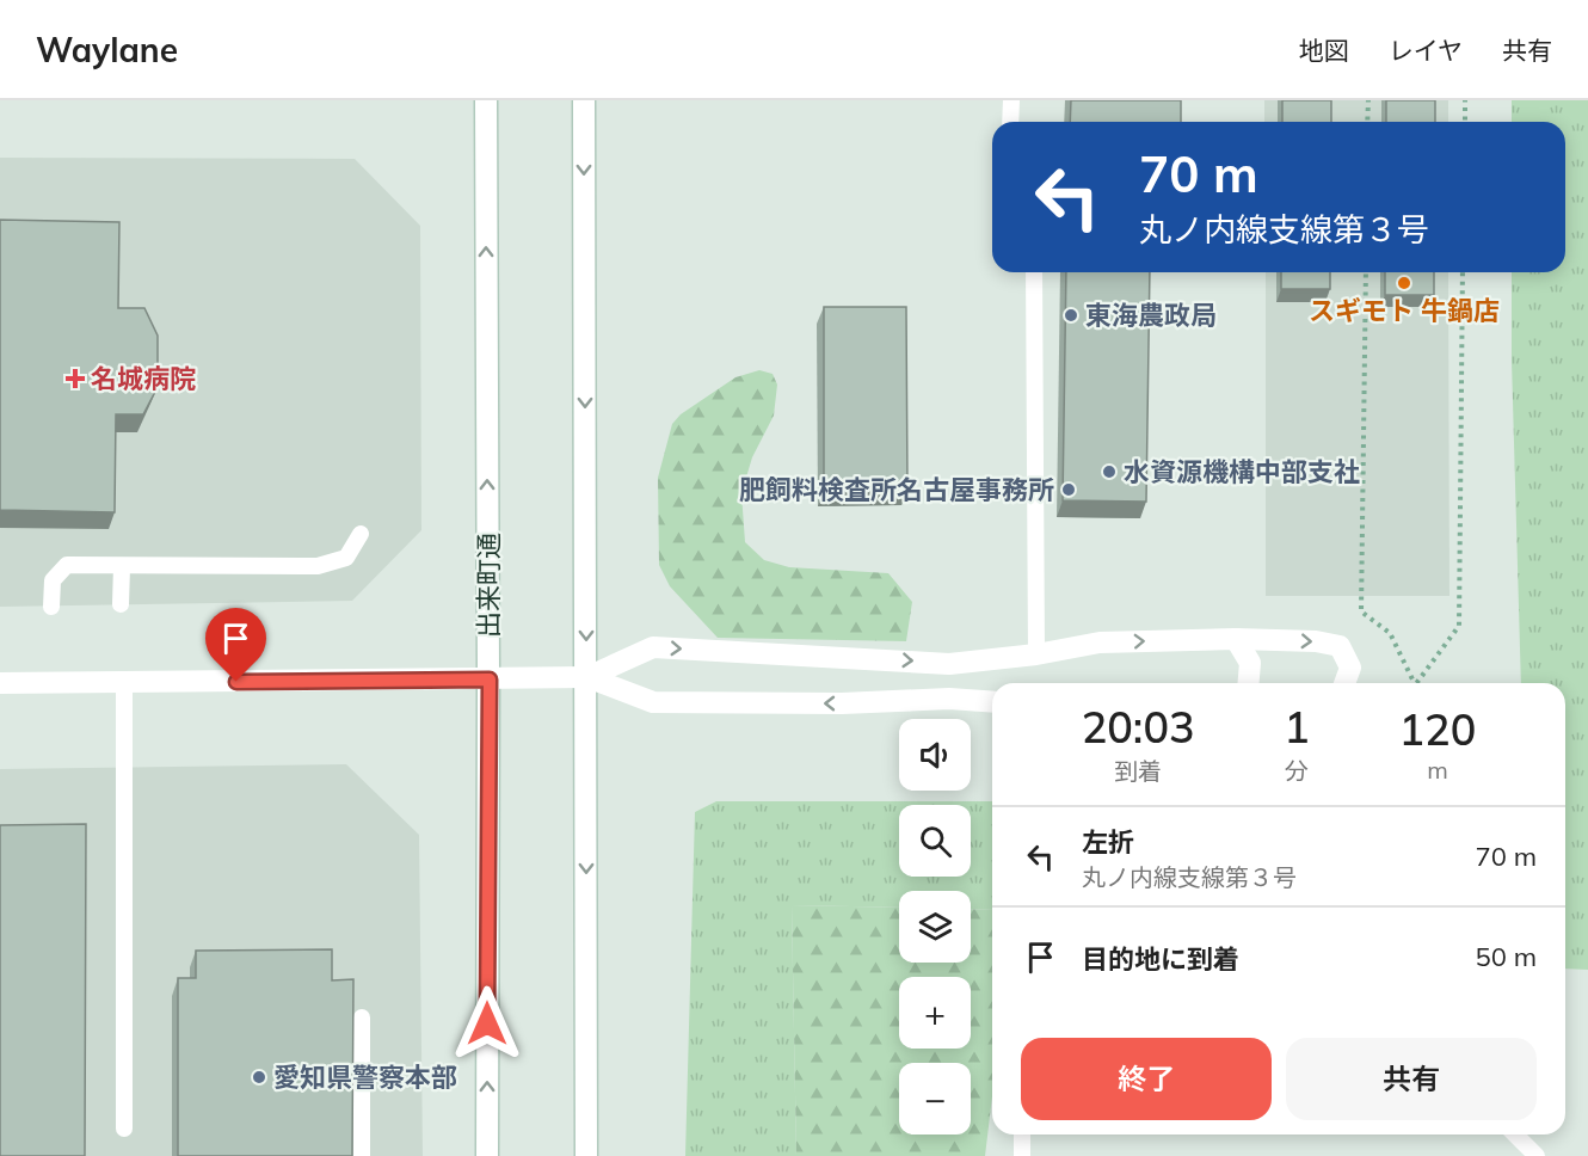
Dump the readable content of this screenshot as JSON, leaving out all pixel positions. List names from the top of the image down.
{
  "streets": {
    "main road": ["出来町通"]
  },
  "places": {
    "other": [
      "スギモト 牛鍋店",
      "東海農政局",
      "水資源機構中部支社",
      "肥飼料検査所名古屋事務所",
      "愛知県警察本部"
    ],
    "health": ["名城病院"]
  },
  "page": {
    "header": "Waylane",
    "nav": ["地図", "レイヤ", "共有"],
    "turn": ["70 m", "丸ノ内線支線第３号"],
    "eta": [
      "20:03",
      "到着",
      "1",
      "分",
      "120",
      "m"
    ],
    "map_buttons": ["+", "−"],
    "list": [
      {
        "name": "左折",
        "note": "丸ノ内線支線第３号",
        "value": "70 m"
      },
      {
        "name": "目的地に到着",
        "value": "50 m"
      }
    ],
    "buttons": ["終了", "共有"]
  }
}
